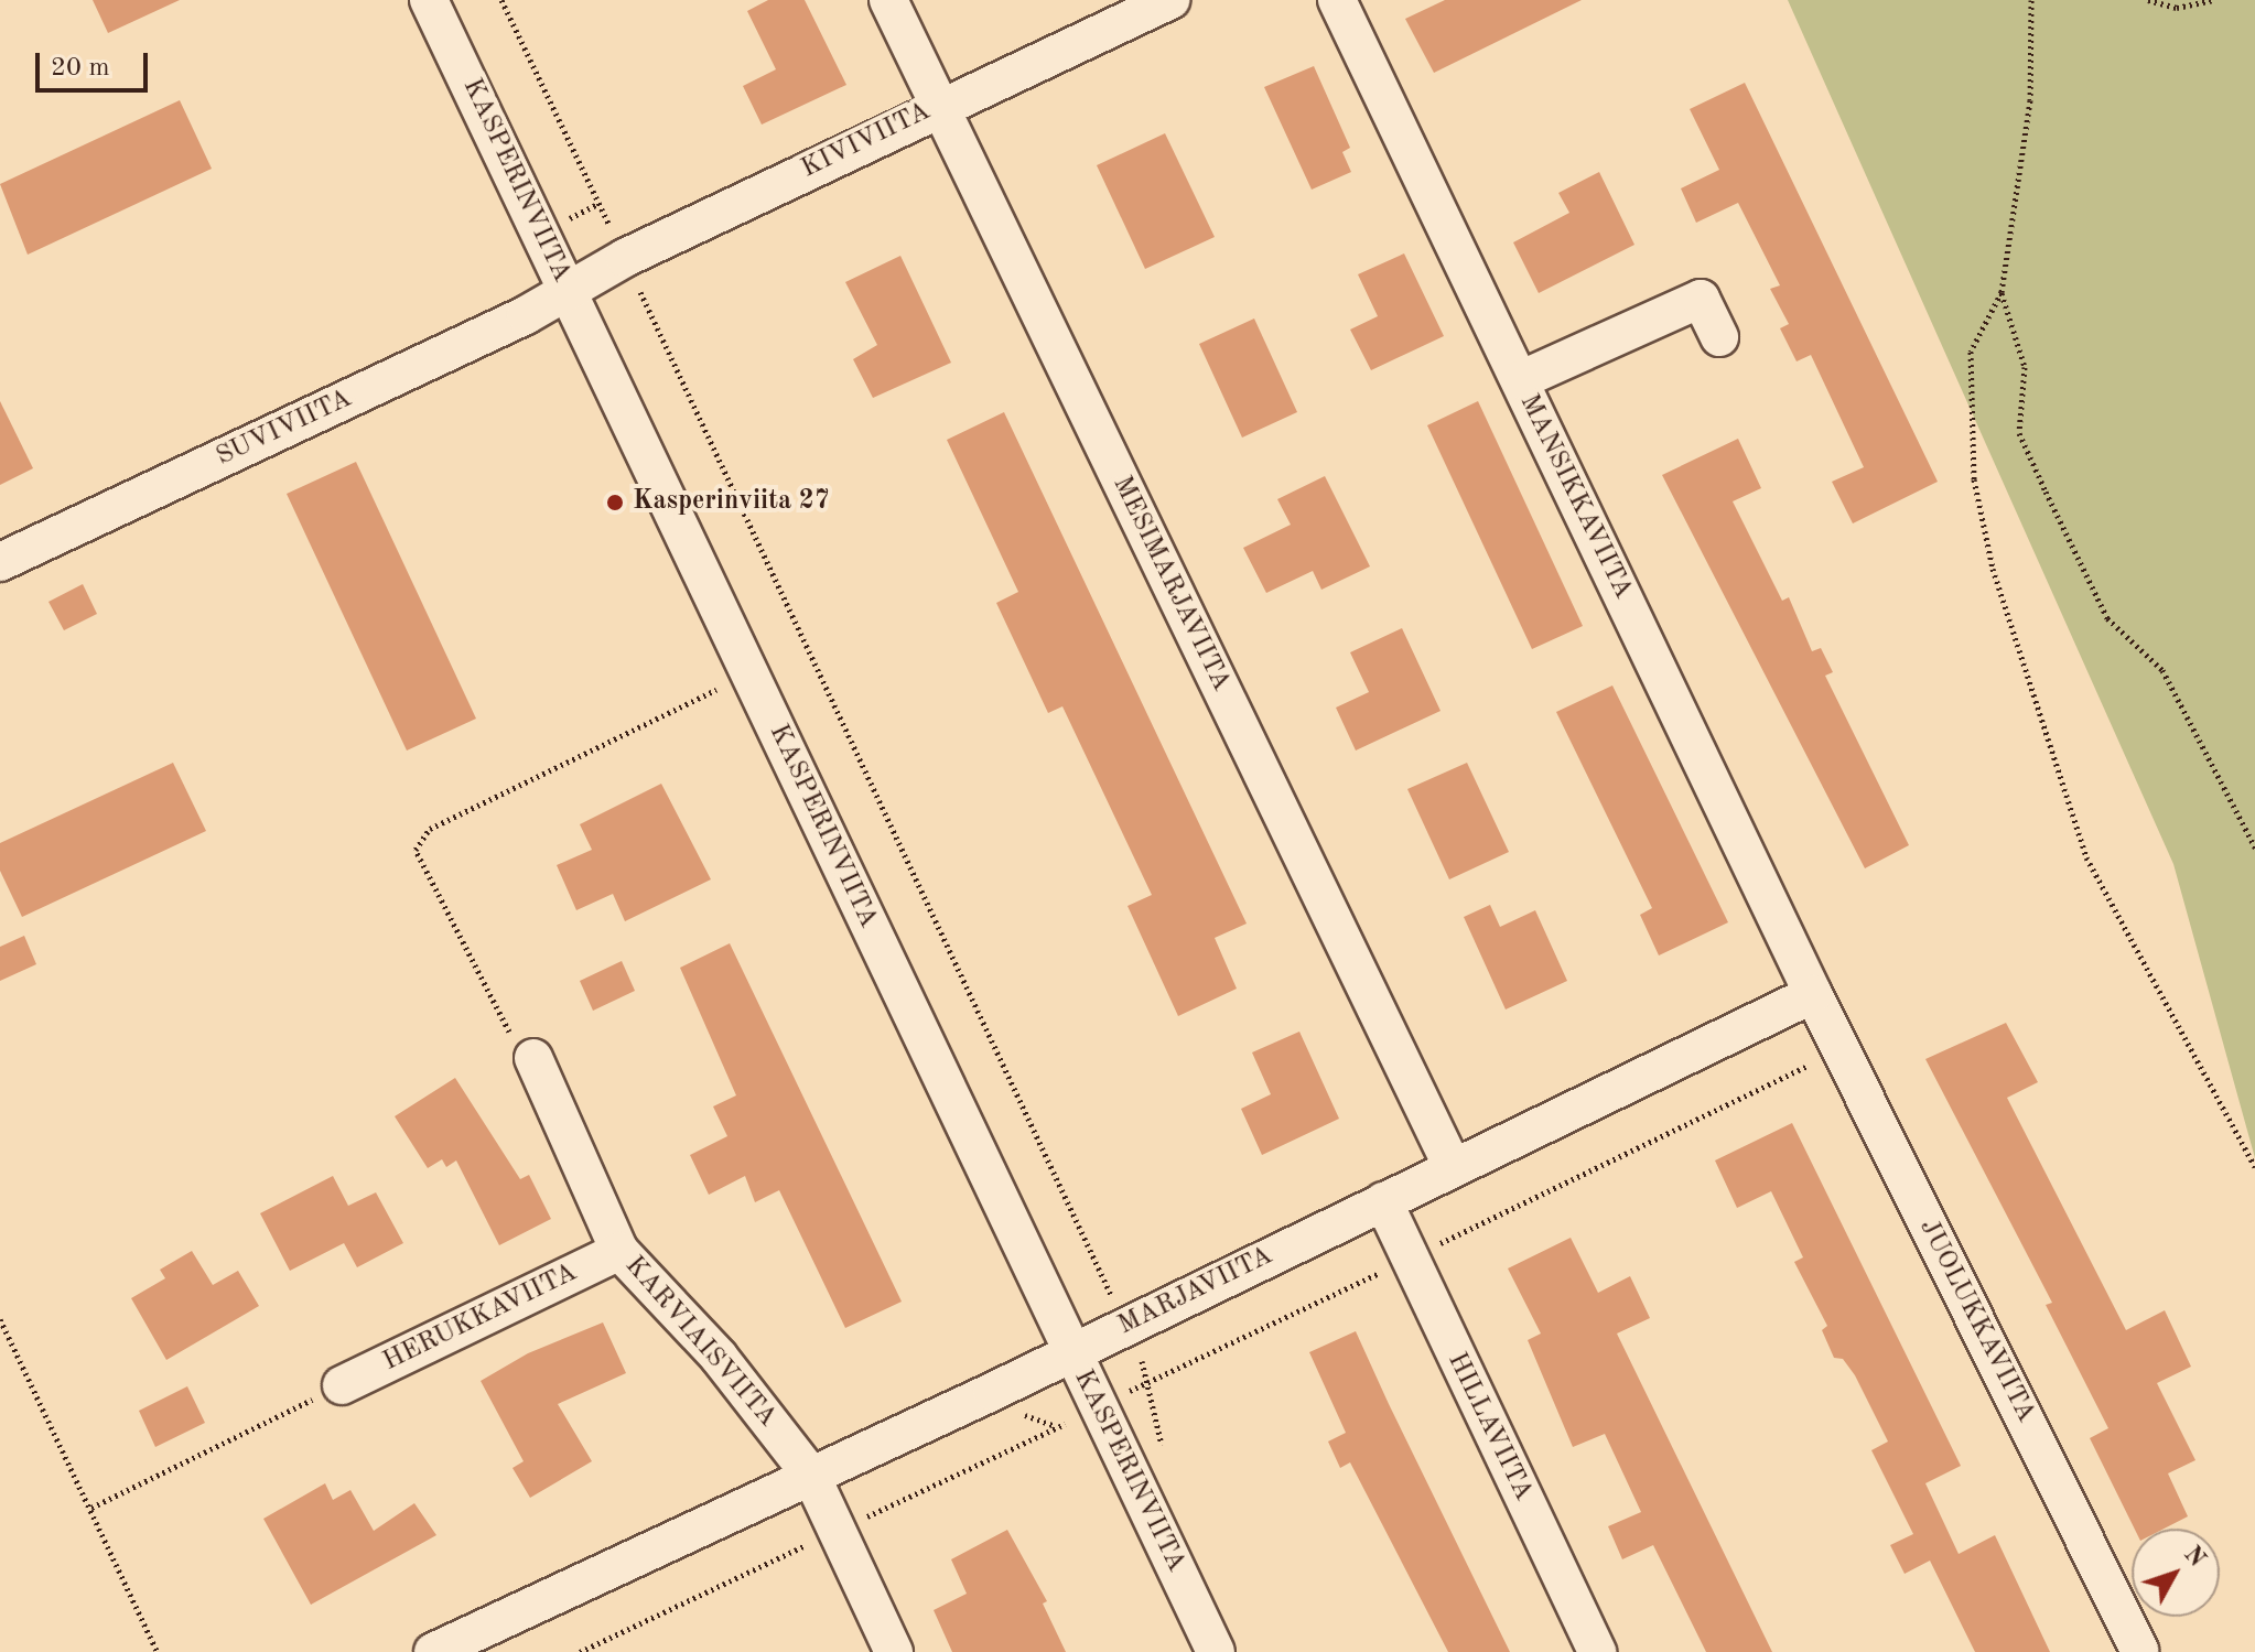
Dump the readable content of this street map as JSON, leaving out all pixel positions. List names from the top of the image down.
{
  "streets": {
    "street": [
      "KIVIVIITA",
      "KASPERINVIITA",
      "SUVIVIITA",
      "MANSIKKAVIITA",
      "MESIMARJAVIITA",
      "MARJAVIITA",
      "HERUKKAVIITA",
      "JUOLUKKAVIITA",
      "KARVIAISVIITA",
      "HILLAVIITA"
    ]
  },
  "crossings": [
    ["KIVIVIITA", "KASPERINVIITA"],
    ["KIVIVIITA", "SUVIVIITA"],
    ["KIVIVIITA", "MESIMARJAVIITA"],
    ["KASPERINVIITA", "SUVIVIITA"],
    ["KASPERINVIITA", "MARJAVIITA"],
    ["MANSIKKAVIITA", "MARJAVIITA"],
    ["MANSIKKAVIITA", "JUOLUKKAVIITA"],
    ["MESIMARJAVIITA", "MARJAVIITA"],
    ["MARJAVIITA", "JUOLUKKAVIITA"],
    ["MARJAVIITA", "KARVIAISVIITA"],
    ["MARJAVIITA", "HILLAVIITA"],
    ["HERUKKAVIITA", "KARVIAISVIITA"]
  ],
  "places": ["Kasperinviita 27"],
  "scale_bar": "20 m",
  "north": "top right"
}
